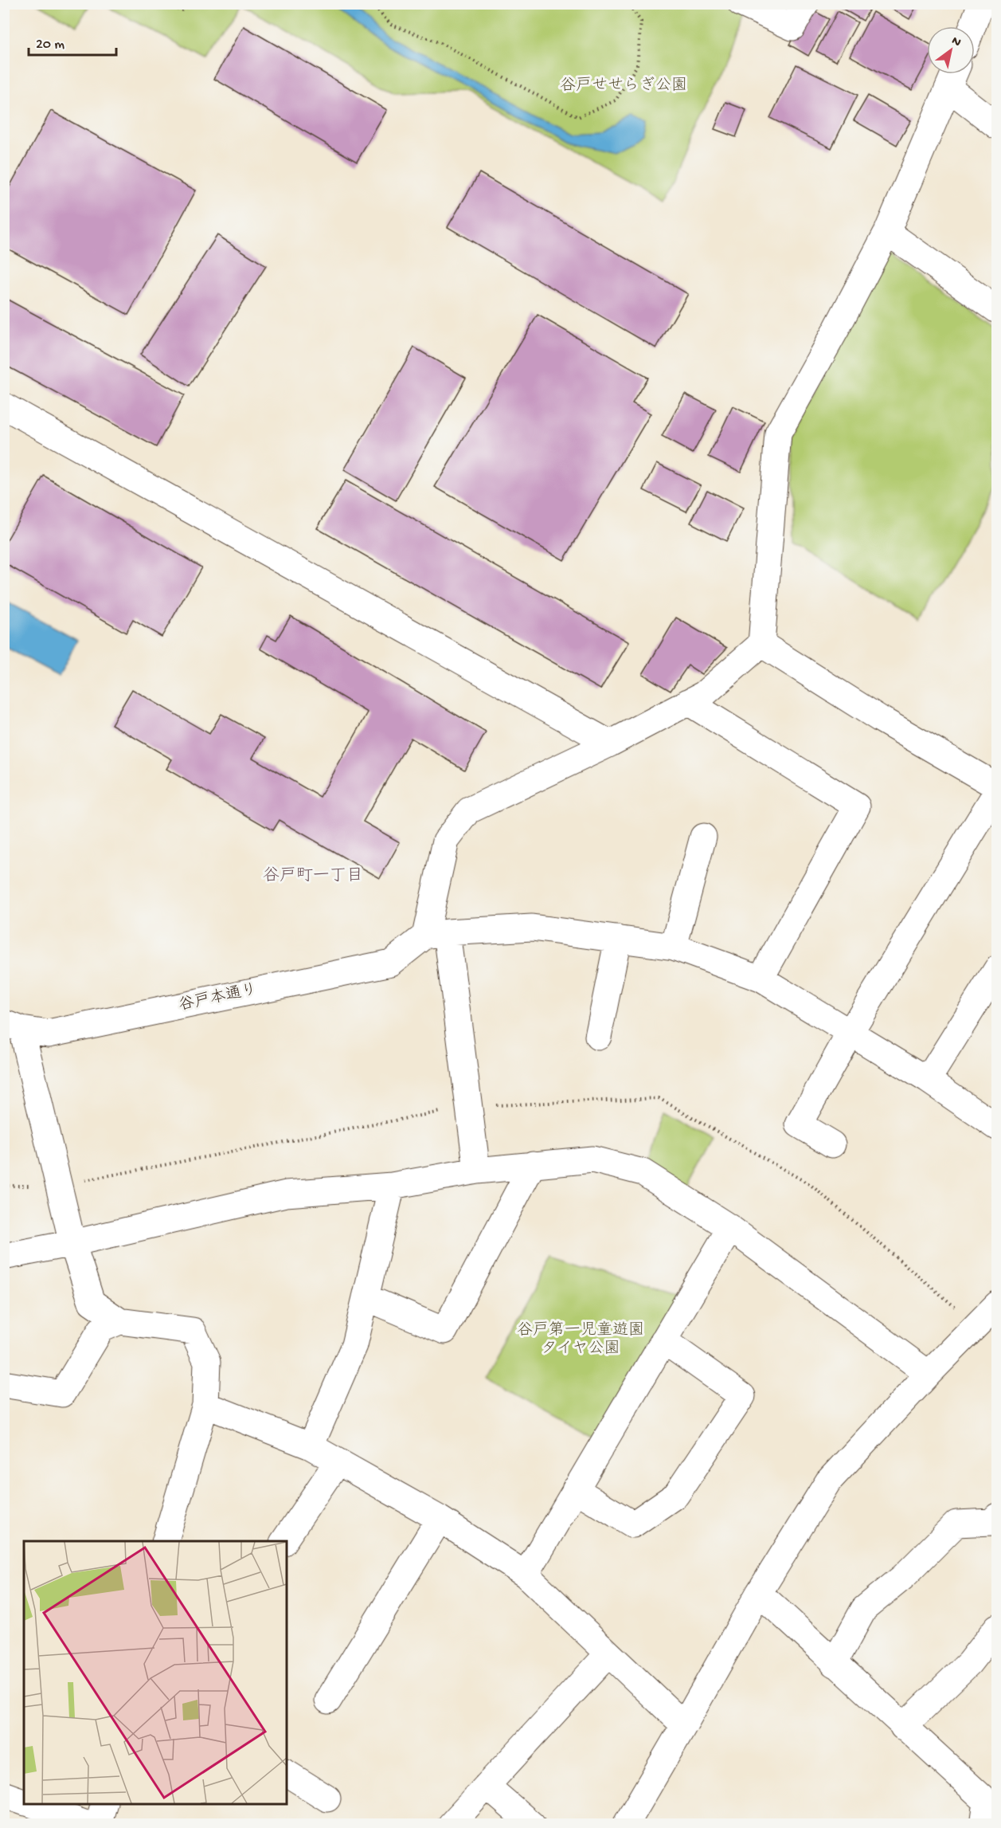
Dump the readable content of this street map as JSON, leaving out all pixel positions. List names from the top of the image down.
{
  "streets": {
    "street": ["谷戸本通り"]
  },
  "districts": ["谷戸町一丁目"],
  "parks": ["谷戸せせらぎ公園", "谷戸第一児童遊園 タイヤ公園"],
  "scale_bar": "20 m",
  "north": "top right"
}
